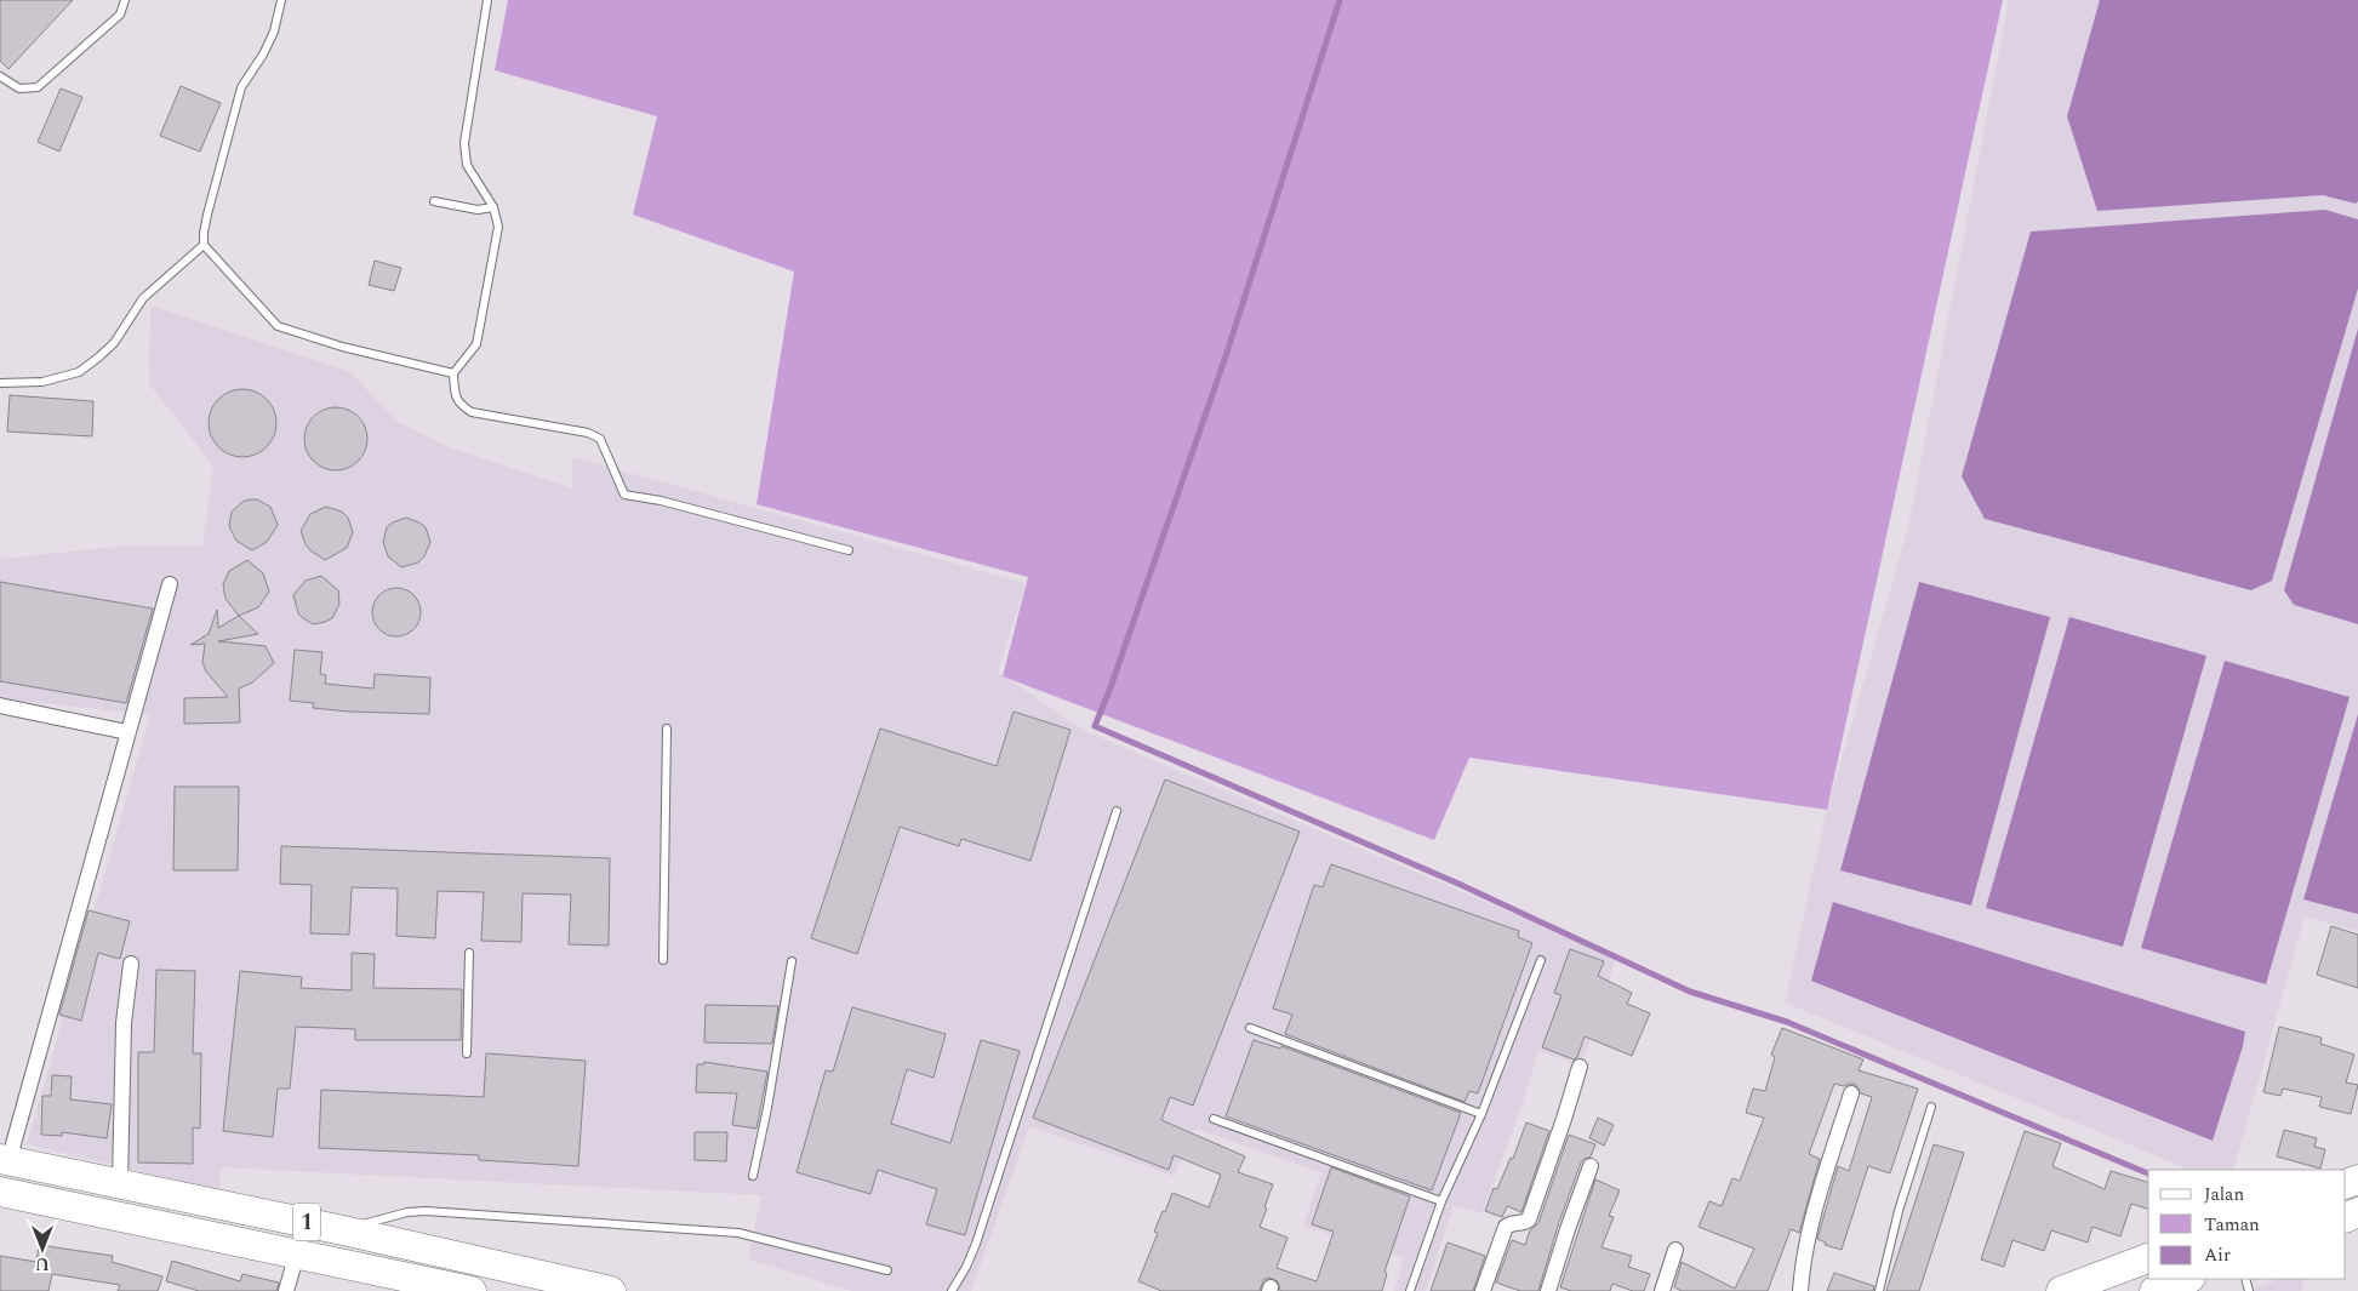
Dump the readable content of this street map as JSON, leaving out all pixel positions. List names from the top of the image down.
{
  "streets": {
    "highway": ["1"]
  },
  "legend": ["Jalan", "Taman", "Air"],
  "north": "bottom"
}
